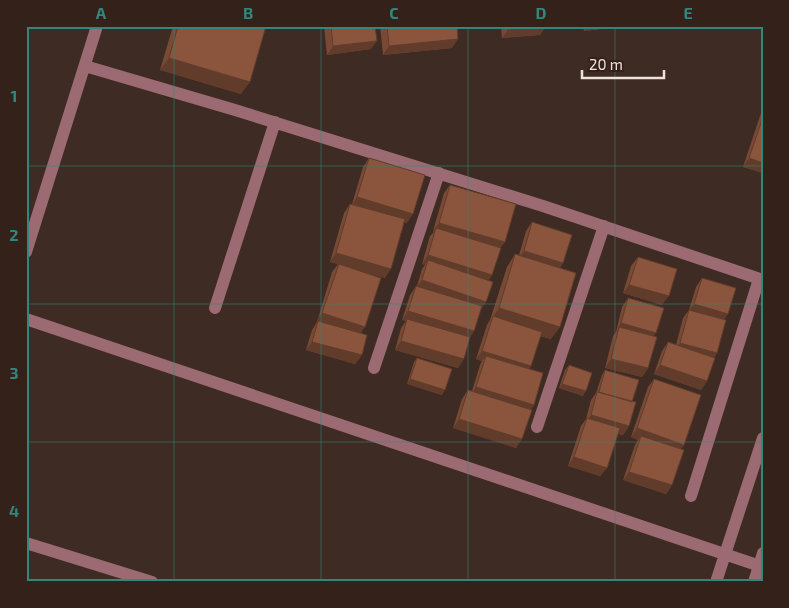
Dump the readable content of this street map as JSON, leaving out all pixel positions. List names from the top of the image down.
{
  "scale_bar": "20 m",
  "grid": {
    "columns": [
      "A",
      "B",
      "C",
      "D",
      "E"
    ],
    "rows": [
      "1",
      "2",
      "3",
      "4"
    ]
  }
}
